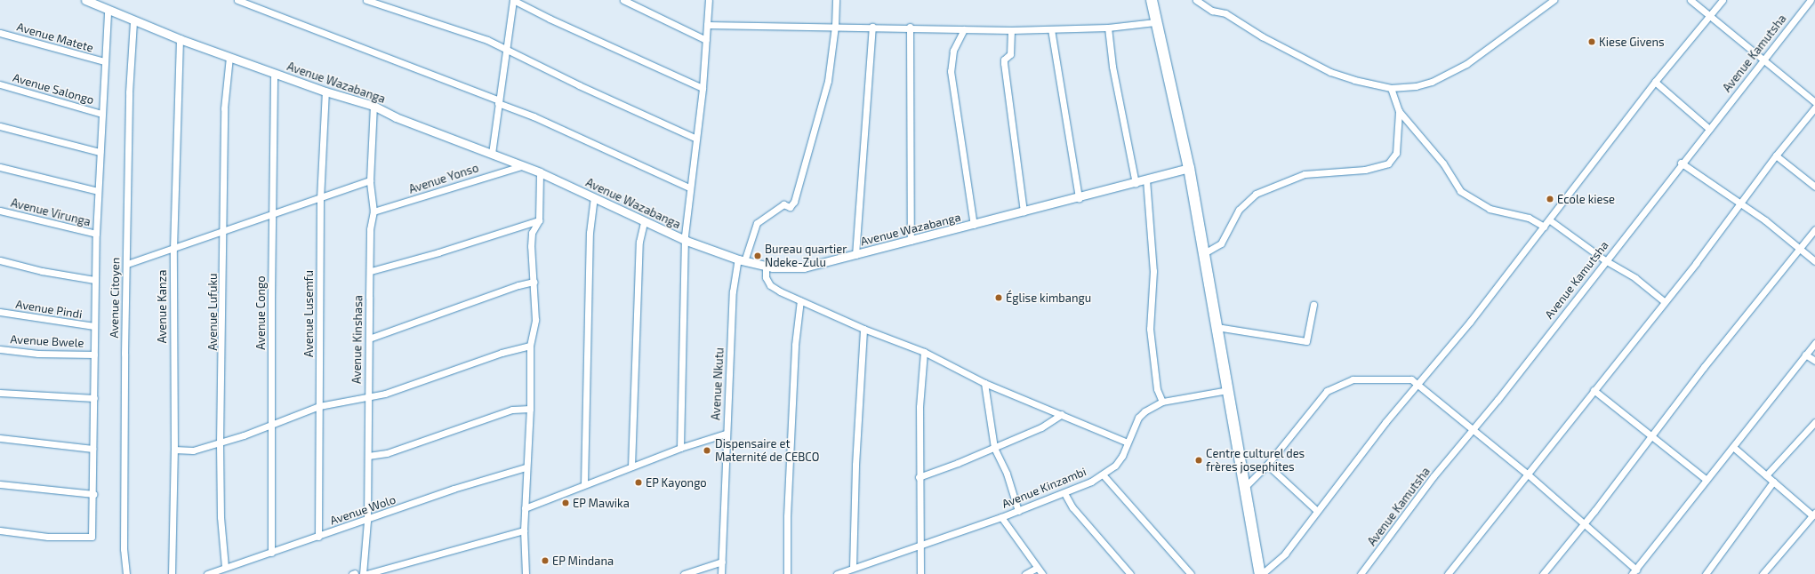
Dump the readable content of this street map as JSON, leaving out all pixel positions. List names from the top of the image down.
{
  "streets": {
    "main road": ["Avenue Wazabanga"],
    "street": [
      "Avenue Matete",
      "Avenue Kamutsha",
      "Avenue Salongo",
      "Avenue Yonso",
      "Avenue Virunga",
      "Avenue Citoyen",
      "Avenue Kanza",
      "Avenue Pindi",
      "Avenue Lufuku",
      "Avenue Congo",
      "Avenue Lusemfu",
      "Avenue Kinshasa",
      "Avenue Bwele",
      "Avenue Nkutu",
      "Avenue Kinzambi",
      "Avenue Wolo"
    ]
  },
  "crossings": [
    ["Avenue Wazabanga", "Avenue Yonso"],
    ["Avenue Wazabanga", "Avenue Citoyen"],
    ["Avenue Wazabanga", "Avenue Kanza"],
    ["Avenue Wazabanga", "Avenue Lufuku"],
    ["Avenue Wazabanga", "Avenue Congo"],
    ["Avenue Wazabanga", "Avenue Lusemfu"],
    ["Avenue Wazabanga", "Avenue Kinshasa"],
    ["Avenue Wazabanga", "Avenue Nkutu"],
    ["Avenue Yonso", "Avenue Kinshasa"],
    ["Avenue Lufuku", "Avenue Wolo"],
    ["Avenue Congo", "Avenue Wolo"],
    ["Avenue Lusemfu", "Avenue Wolo"],
    ["Avenue Kinshasa", "Avenue Wolo"]
  ],
  "places": [
    "Kiese Givens",
    "Ecole kiese",
    "Bureau quartier Ndeke-Zulu",
    "Église kimbangu",
    "Dispensaire et Maternité de CEBCO",
    "Centre culturel des frères josephites",
    "EP Kayongo",
    "EP Mawika",
    "EP Mindana"
  ]
}
